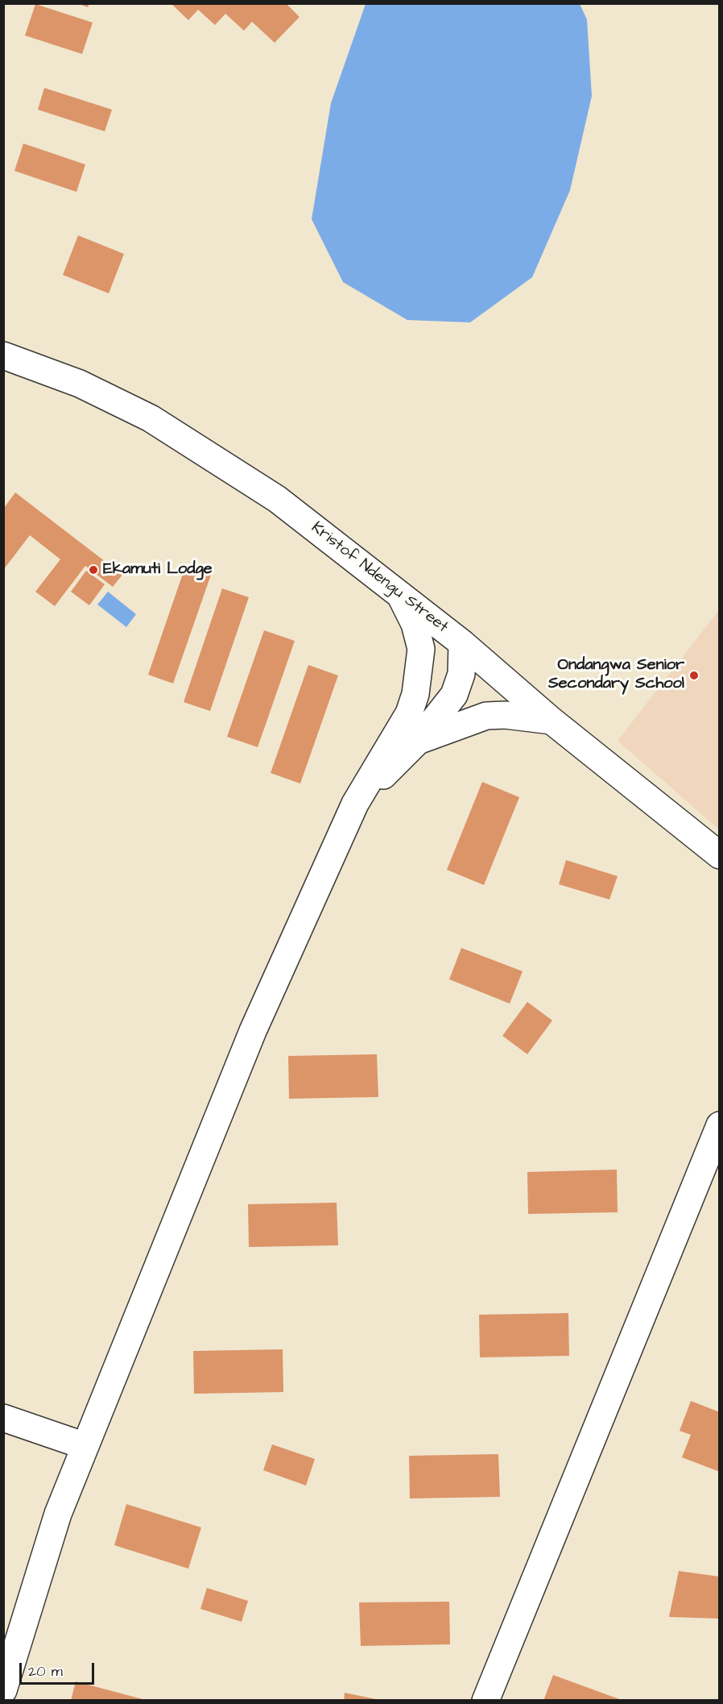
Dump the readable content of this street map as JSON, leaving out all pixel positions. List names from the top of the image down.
{
  "streets": {
    "street": ["Kristof Ndengu Street"]
  },
  "places": ["Ekamuti Lodge", "Ondangwa Senior Secondary School"],
  "scale_bar": "20 m"
}
